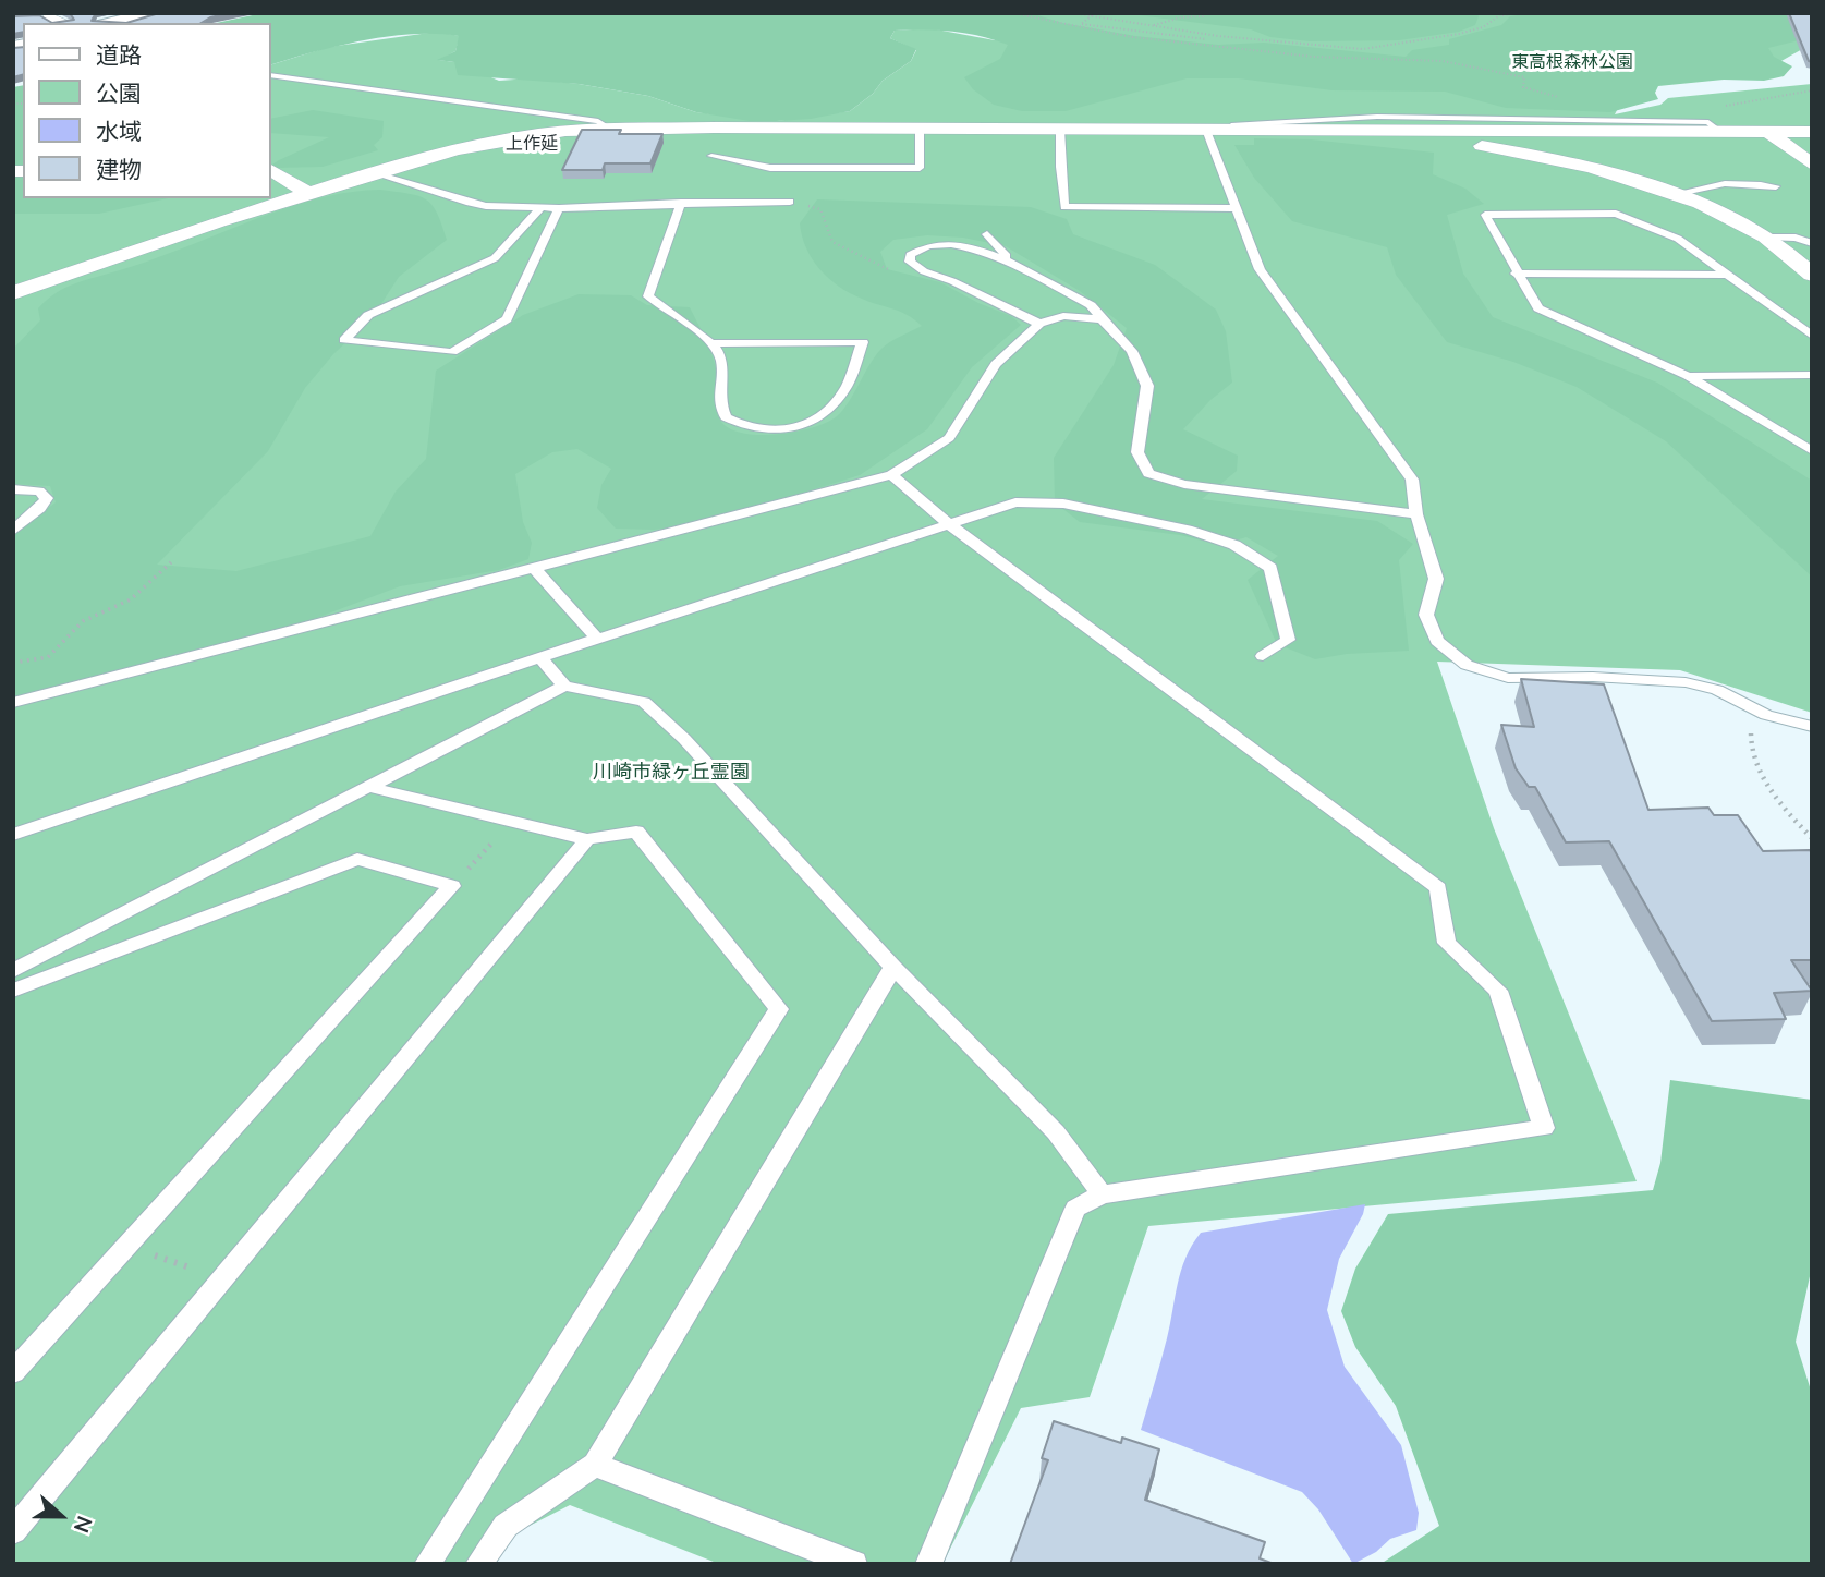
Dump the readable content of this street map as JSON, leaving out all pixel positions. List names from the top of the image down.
{
  "districts": ["上作延"],
  "parks": ["東高根森林公園", "川崎市緑ヶ丘霊園"],
  "legend": [
    "道路",
    "公園",
    "水域",
    "建物"
  ],
  "north": "right"
}
